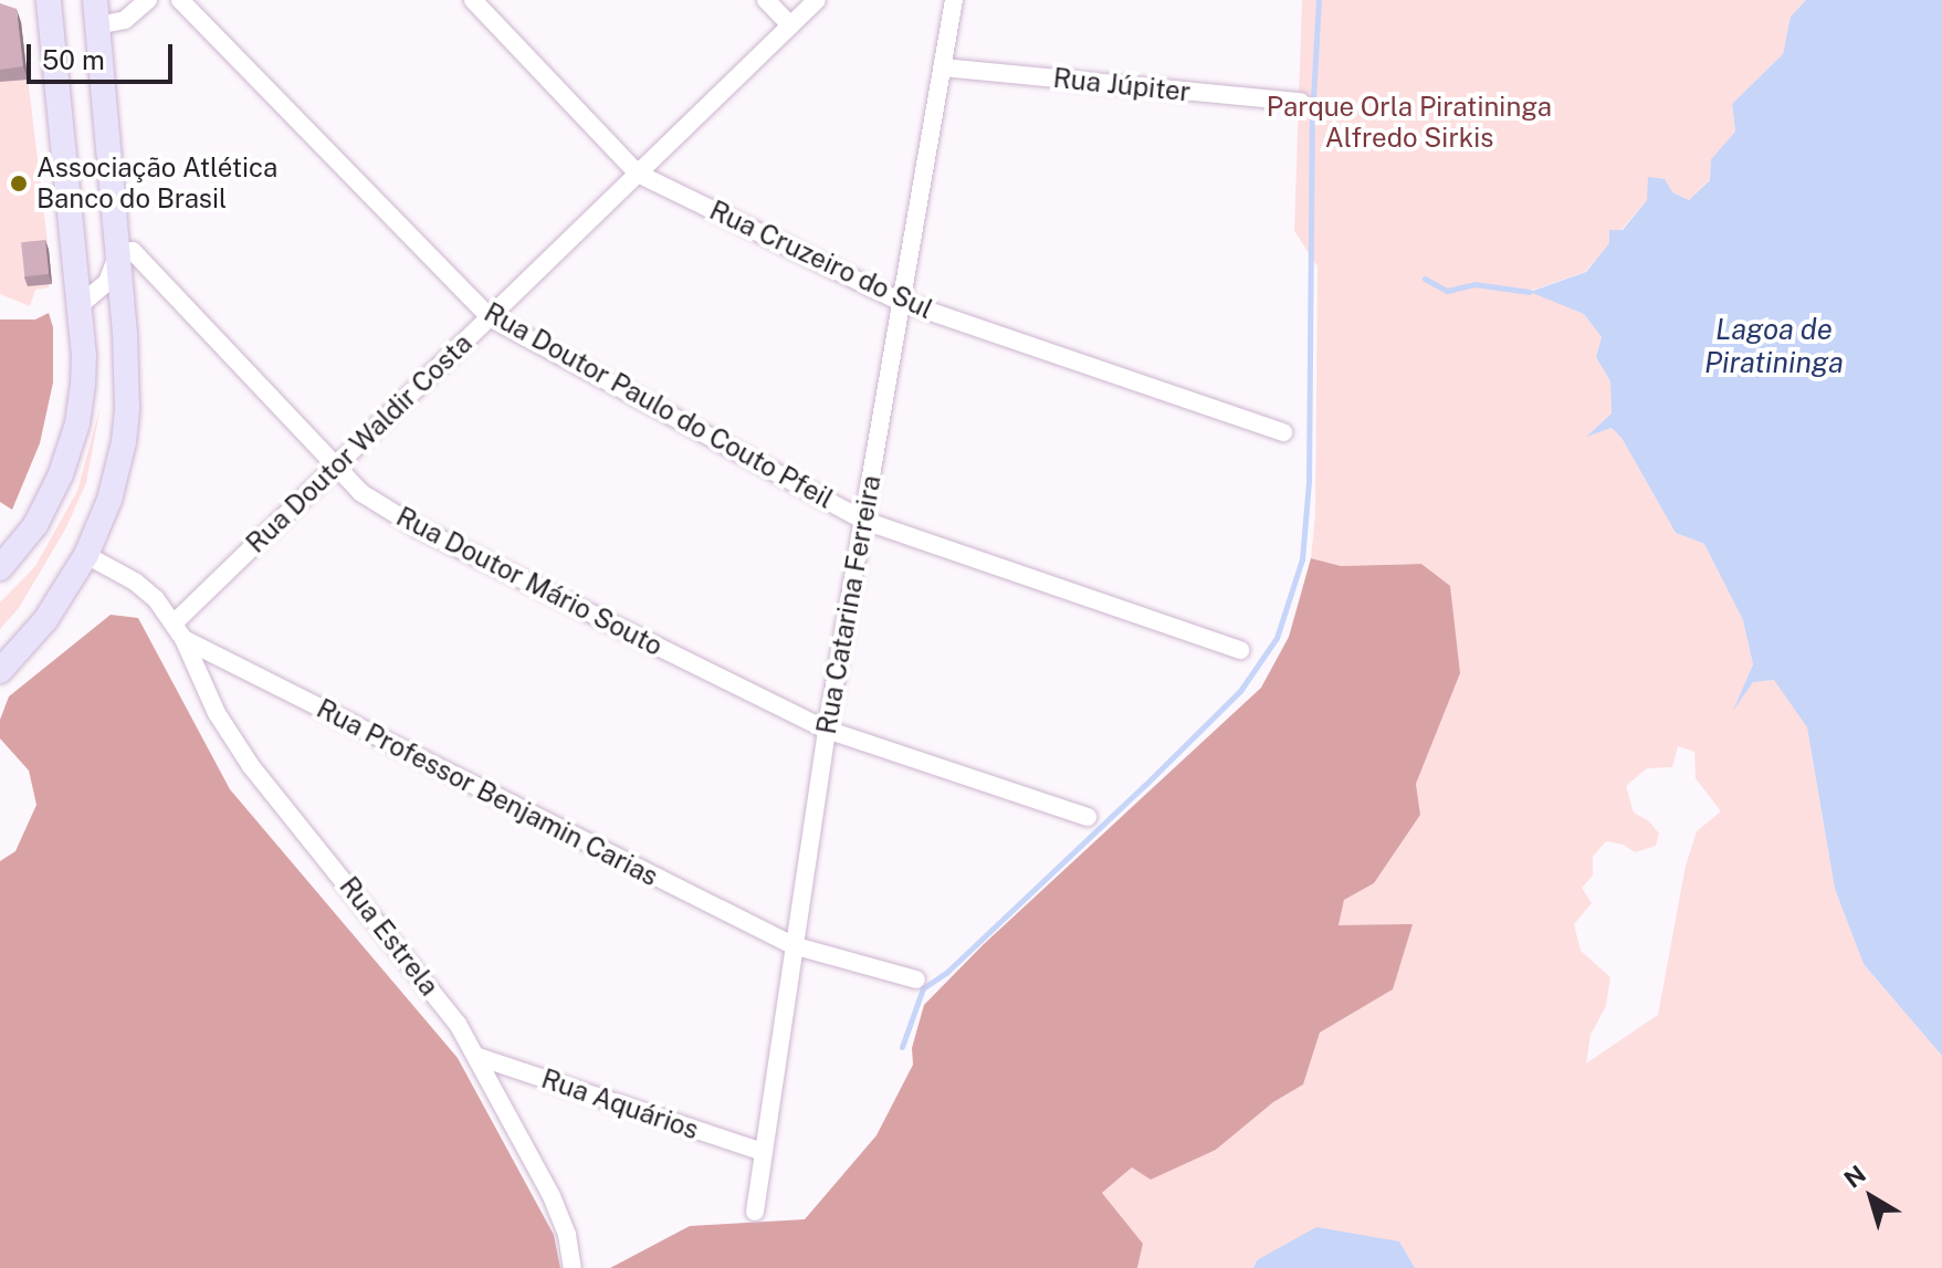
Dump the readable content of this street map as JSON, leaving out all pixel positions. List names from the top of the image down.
{
  "streets": {
    "street": [
      "Rua Júpiter",
      "Rua Cruzeiro do Sul",
      "Rua Doutor Paulo do Couto Pfeil",
      "Rua Doutor Waldir Costa",
      "Rua Doutor Mário Souto",
      "Rua Catarina Ferreira",
      "Rua Professor Benjamin Carias",
      "Rua Estrela",
      "Rua Aquários"
    ]
  },
  "crossings": [
    ["Rua Júpiter", "Rua Catarina Ferreira"],
    ["Rua Cruzeiro do Sul", "Rua Doutor Waldir Costa"],
    ["Rua Cruzeiro do Sul", "Rua Catarina Ferreira"],
    ["Rua Doutor Paulo do Couto Pfeil", "Rua Doutor Waldir Costa"],
    ["Rua Doutor Paulo do Couto Pfeil", "Rua Catarina Ferreira"],
    ["Rua Doutor Waldir Costa", "Rua Doutor Mário Souto"],
    ["Rua Doutor Waldir Costa", "Rua Professor Benjamin Carias"],
    ["Rua Doutor Waldir Costa", "Rua Estrela"],
    ["Rua Doutor Mário Souto", "Rua Catarina Ferreira"],
    ["Rua Catarina Ferreira", "Rua Professor Benjamin Carias"],
    ["Rua Catarina Ferreira", "Rua Aquários"],
    ["Rua Professor Benjamin Carias", "Rua Estrela"],
    ["Rua Estrela", "Rua Aquários"]
  ],
  "water": ["Lagoa de Piratininga"],
  "parks": ["Parque Orla Piratininga Alfredo Sirkis"],
  "places": ["Associação Atlética Banco do Brasil"],
  "scale_bar": "50 m",
  "north": "top left"
}
